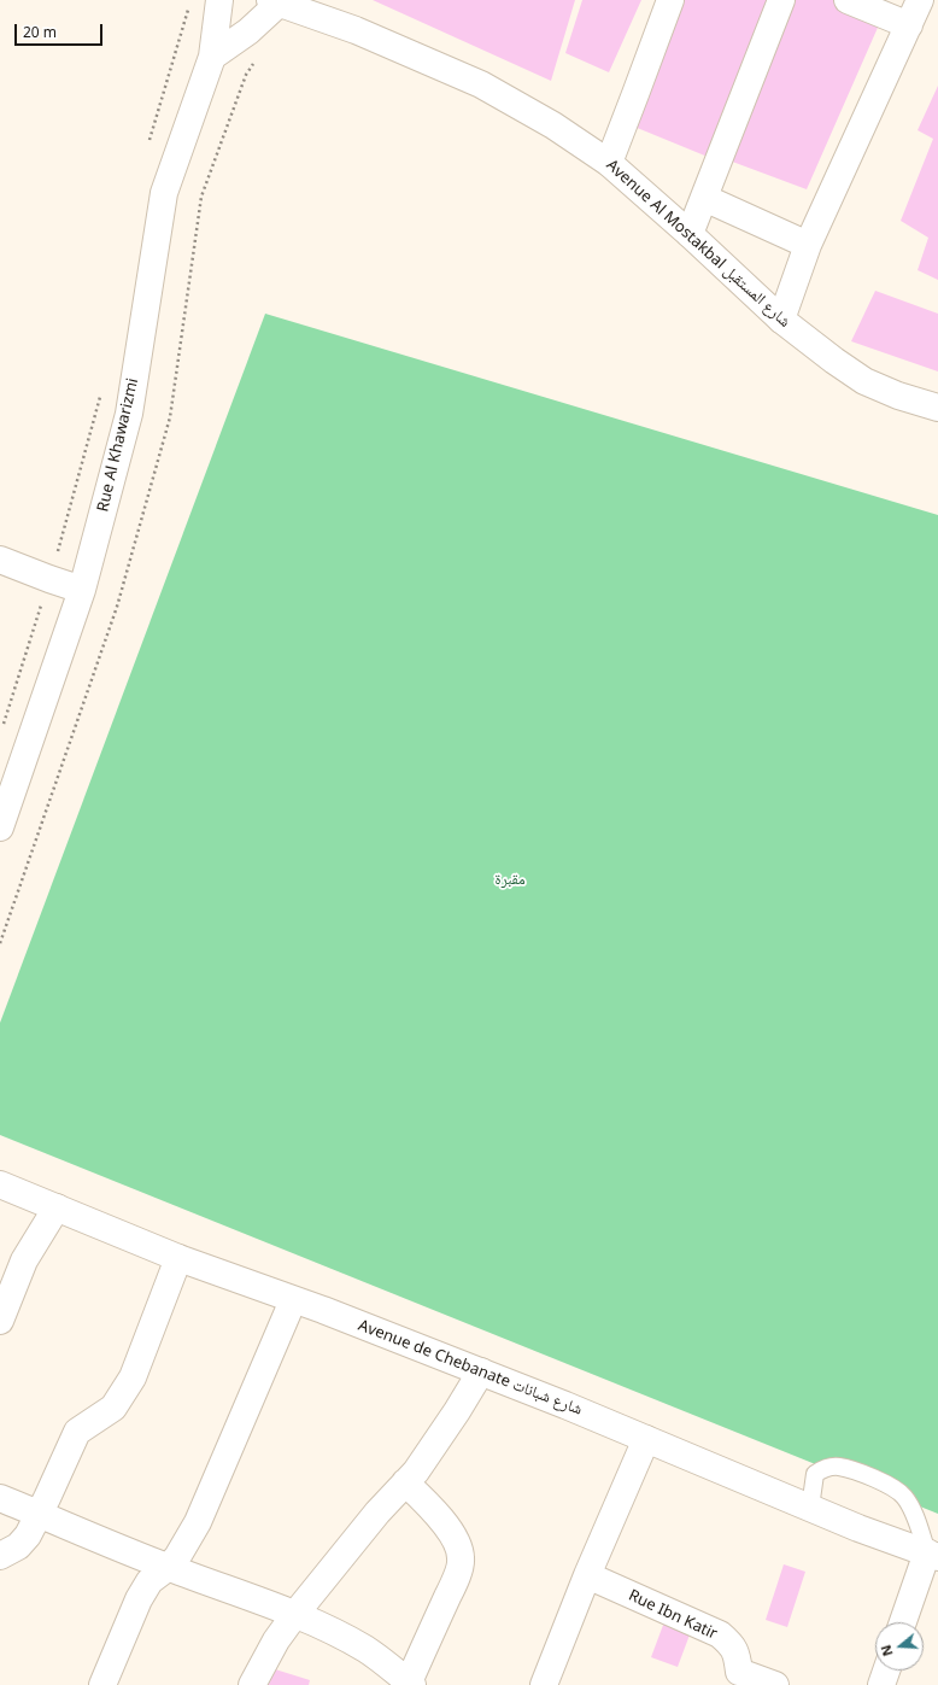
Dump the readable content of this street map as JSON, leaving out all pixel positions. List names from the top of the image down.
{
  "streets": {
    "street": [
      "Avenue Al Mostakbal شارع المستقبل",
      "Rue Al Khawarizmi",
      "Avenue de Chebanate شارع شبانات",
      "Rue Ibn Katir"
    ]
  },
  "parks": ["مقبرة"],
  "scale_bar": "20 m",
  "north": "left"
}
